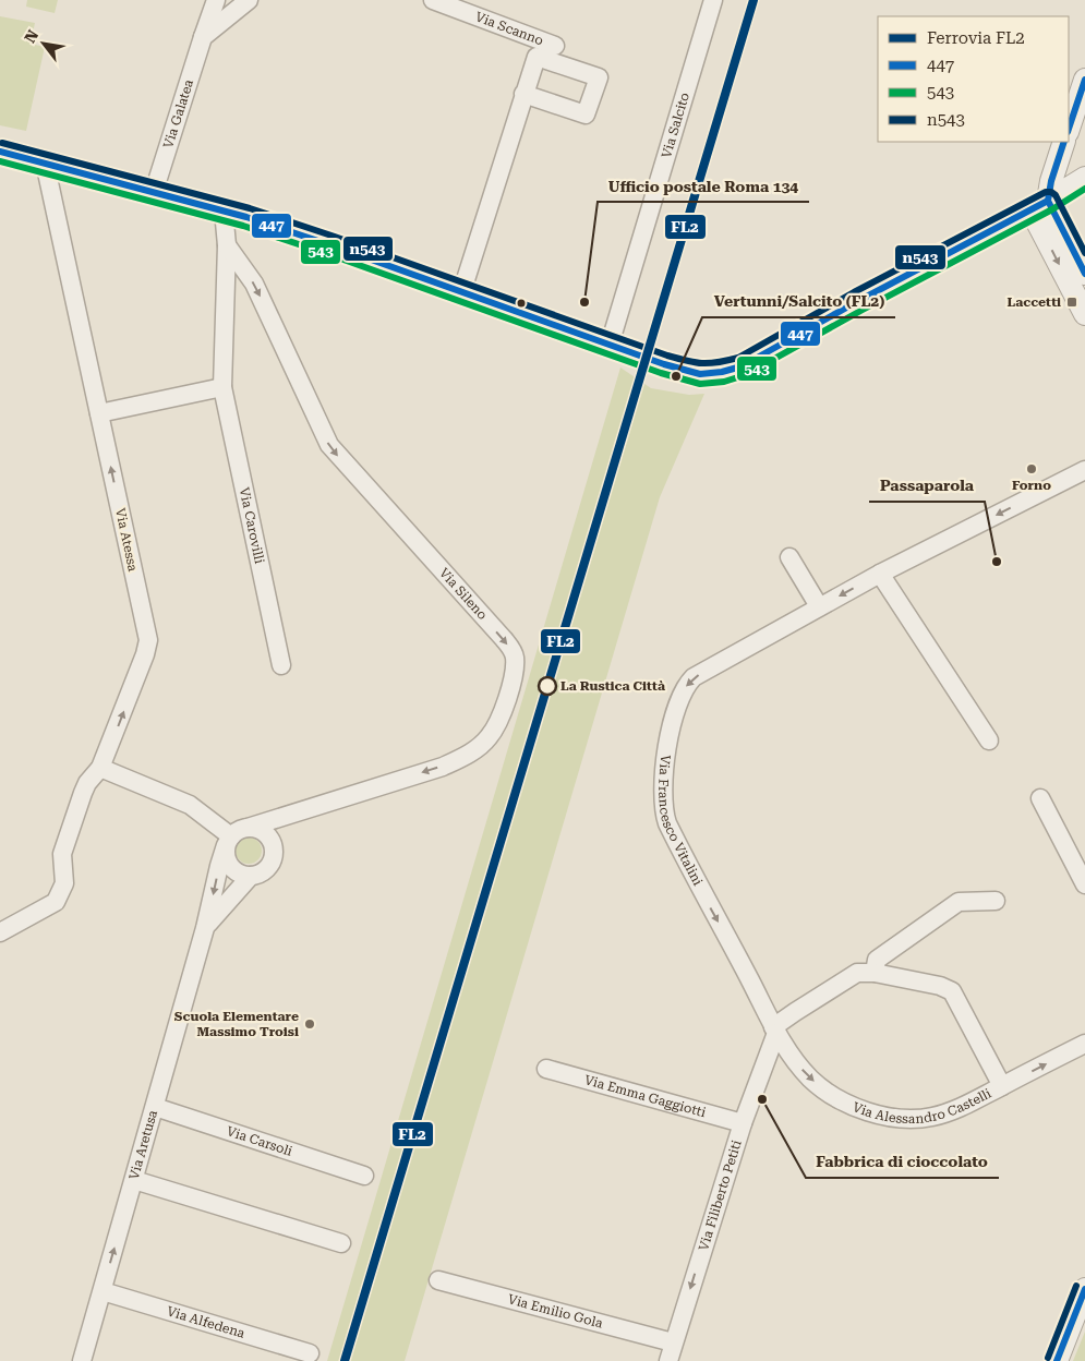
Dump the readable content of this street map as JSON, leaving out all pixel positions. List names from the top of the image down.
{
  "streets": {
    "street": [
      "Via Scanno",
      "Via Galatea",
      "Via Salcito",
      "Via Carovilli",
      "Via Atessa",
      "Via Sileno",
      "Via Francesco Vitalini",
      "Via Emma Gaggiotti",
      "Via Alessandro Castelli",
      "Via Carsoli",
      "Via Aretusa",
      "Via Filiberto Petiti",
      "Via Emilio Gola",
      "Via Alfedena"
    ]
  },
  "crossings": [
    ["Via Carovilli", "Via Sileno"],
    ["Via Francesco Vitalini", "Via Alessandro Castelli"],
    ["Via Francesco Vitalini", "Via Filiberto Petiti"],
    ["Via Emma Gaggiotti", "Via Filiberto Petiti"],
    ["Via Alessandro Castelli", "Via Filiberto Petiti"],
    ["Via Carsoli", "Via Aretusa"],
    ["Via Aretusa", "Via Alfedena"],
    ["Via Filiberto Petiti", "Via Emilio Gola"]
  ],
  "one_way": ["Via Atessa", "Via Alessandro Castelli", "Via Filiberto Petiti"],
  "places": {
    "other": [
      "Ufficio postale Roma 134",
      "Vertunni/Salcito (FL2)",
      "Forno",
      "Passaparola",
      "La Rustica Città",
      "Scuola Elementare Massimo Troisi",
      "Fabbrica di cioccolato"
    ],
    "transit": ["Laccetti"]
  },
  "lines": [
    "rail line FL2",
    "transit line 447",
    "transit line n543",
    "transit line 543"
  ],
  "legend": [
    "Ferrovia FL2",
    "447",
    "543",
    "n543"
  ],
  "north": "top left"
}
